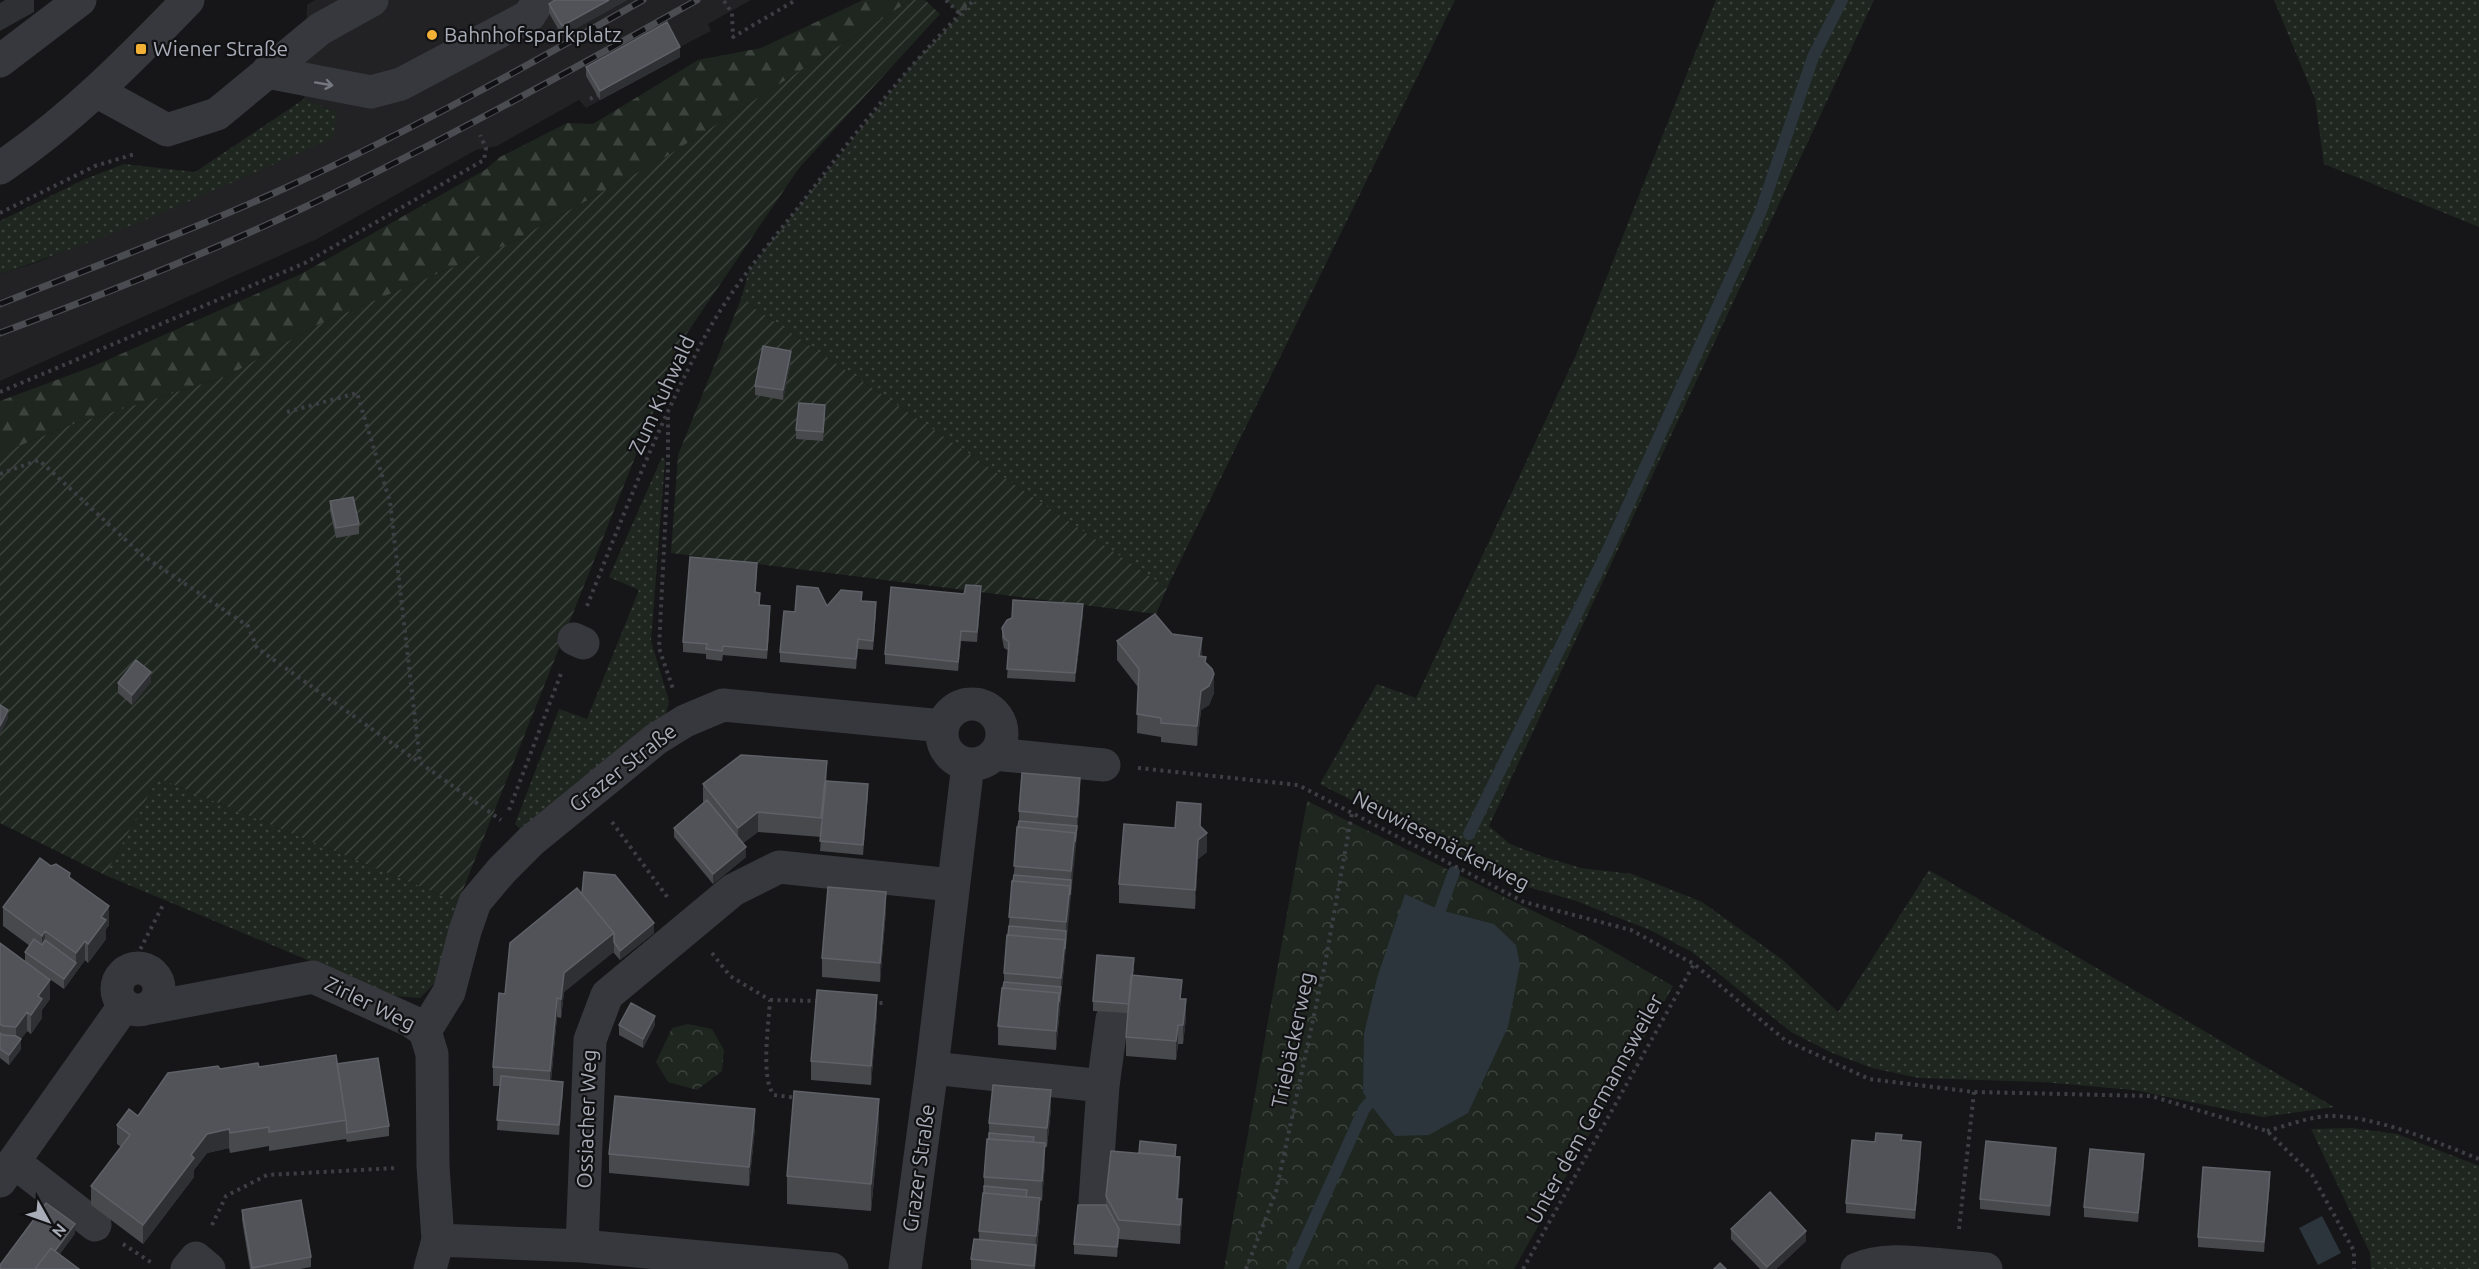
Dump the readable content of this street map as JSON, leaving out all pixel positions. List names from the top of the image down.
{
  "streets": {
    "street": ["Grazer Straße", "Zirler Weg", "Ossiacher Weg"],
    "path": [
      "Zum Kuhwald",
      "Neuwiesenäckerweg",
      "Triebäckerweg",
      "Unter dem Germannsweiler"
    ]
  },
  "crossings": [
    ["Grazer Straße", "Zirler Weg"],
    ["Neuwiesenäckerweg", "Triebäckerweg"],
    ["Neuwiesenäckerweg", "Unter dem Germannsweiler"]
  ],
  "places": {
    "other": ["Bahnhofsparkplatz"],
    "transit": ["Wiener Straße"]
  },
  "north": "bottom right"
}
